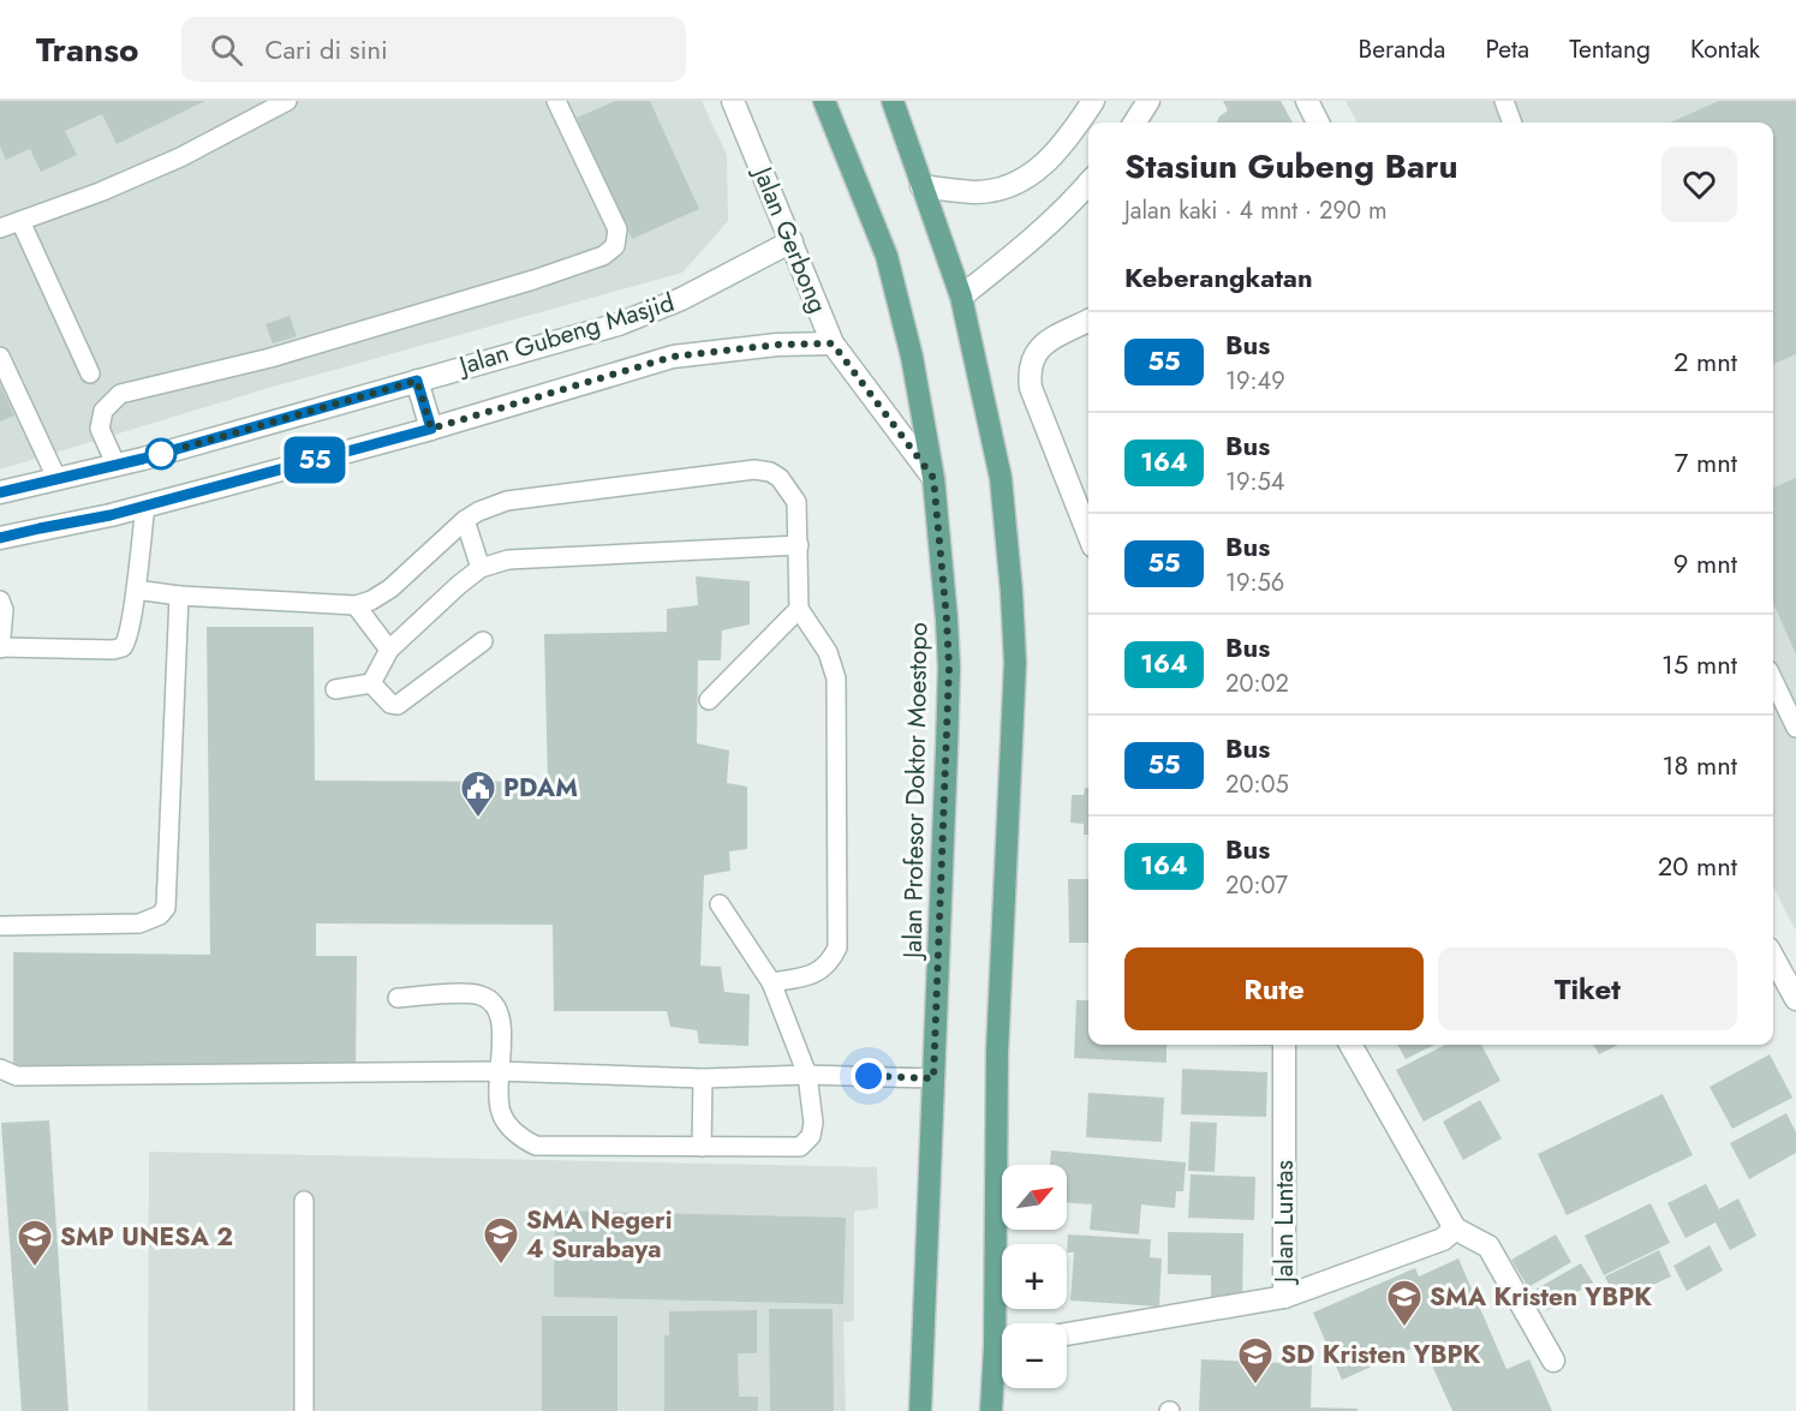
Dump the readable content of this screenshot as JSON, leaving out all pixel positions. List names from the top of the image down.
{
  "streets": {
    "main road": ["Jalan Profesor Doktor Moestopo"],
    "street": ["Jalan Gerbong", "Jalan Gubeng Masjid", "Jalan Luntas"]
  },
  "crossings": [
    ["Jalan Gerbong", "Jalan Gubeng Masjid"],
    ["Jalan Gerbong", "Jalan Profesor Doktor Moestopo"]
  ],
  "places": {
    "public building": ["PDAM"],
    "school or university": [
      "SMA Negeri 4 Surabaya",
      "SMP UNESA 2",
      "SMA Kristen YBPK",
      "SD Kristen YBPK"
    ]
  },
  "lines": ["bus line 55"],
  "north": "top right",
  "page": {
    "header": "Transo",
    "search": "Cari di sini",
    "nav": [
      "Beranda",
      "Peta",
      "Tentang",
      "Kontak"
    ],
    "on_map": "55",
    "heading": [
      ["Stasiun Gubeng Baru", "Jalan kaki · 4 mnt · 290 m"],
      "Keberangkatan"
    ],
    "list": [
      {
        "mark": "55",
        "name": "Bus",
        "note": "19:49",
        "value": "2 mnt"
      },
      {
        "mark": "164",
        "name": "Bus",
        "note": "19:54",
        "value": "7 mnt"
      },
      {
        "mark": "55",
        "name": "Bus",
        "note": "19:56",
        "value": "9 mnt"
      },
      {
        "mark": "164",
        "name": "Bus",
        "note": "20:02",
        "value": "15 mnt"
      },
      {
        "mark": "55",
        "name": "Bus",
        "note": "20:05",
        "value": "18 mnt"
      },
      {
        "mark": "164",
        "name": "Bus",
        "note": "20:07",
        "value": "20 mnt"
      }
    ],
    "buttons": ["Rute", "Tiket"],
    "map_buttons": ["+", "−"]
  }
}
